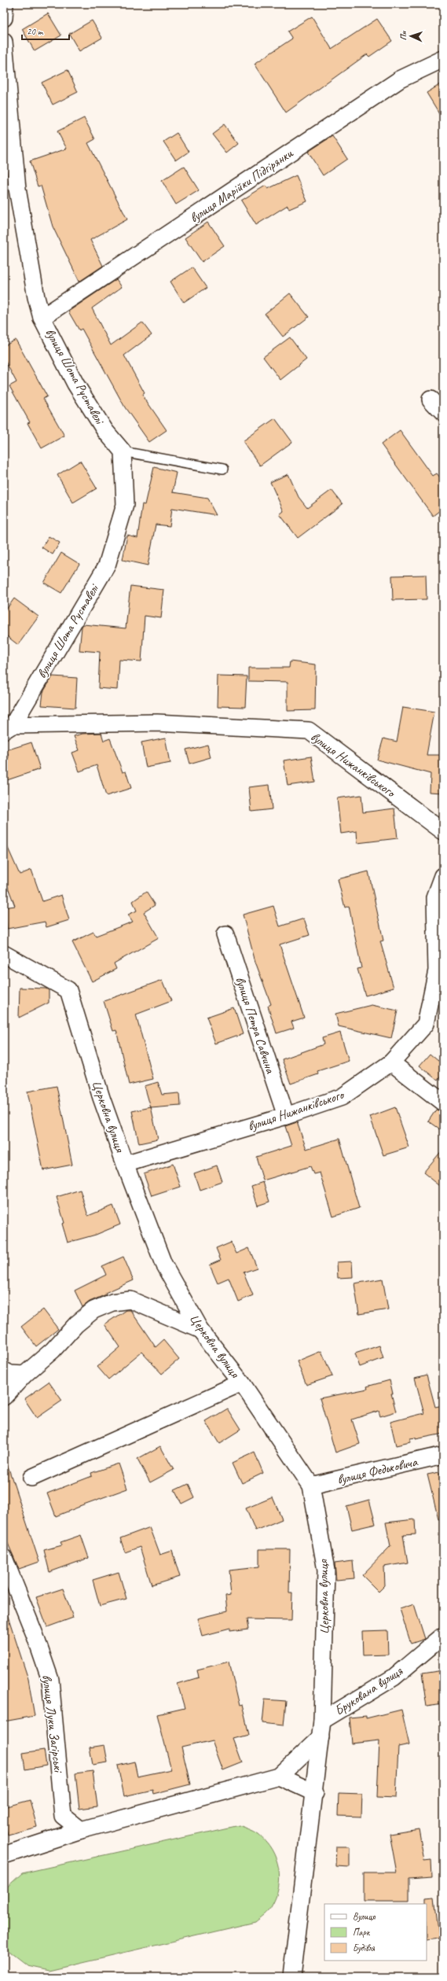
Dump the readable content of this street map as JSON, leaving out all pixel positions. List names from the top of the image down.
{
  "streets": {
    "street": [
      "вулиця Марійки Підгірянки",
      "вулиця Шота Руставелі",
      "вулиця Нижанківського",
      "вулиця Петра Савчина",
      "Церковна вулиця",
      "вулиця Федьковича",
      "Брукована вулиця",
      "вулиця Луки Загірські"
    ]
  },
  "crossings": [
    ["вулиця Марійки Підгірянки", "вулиця Шота Руставелі"],
    ["вулиця Шота Руставелі", "вулиця Нижанківського"],
    ["вулиця Нижанківського", "вулиця Петра Савчина"],
    ["вулиця Нижанківського", "Церковна вулиця"],
    ["Церковна вулиця", "вулиця Федьковича"],
    ["Церковна вулиця", "Брукована вулиця"]
  ],
  "legend": ["Вулиця", "Парк", "Будівля"],
  "scale_bar": "20 m",
  "north": "left"
}
